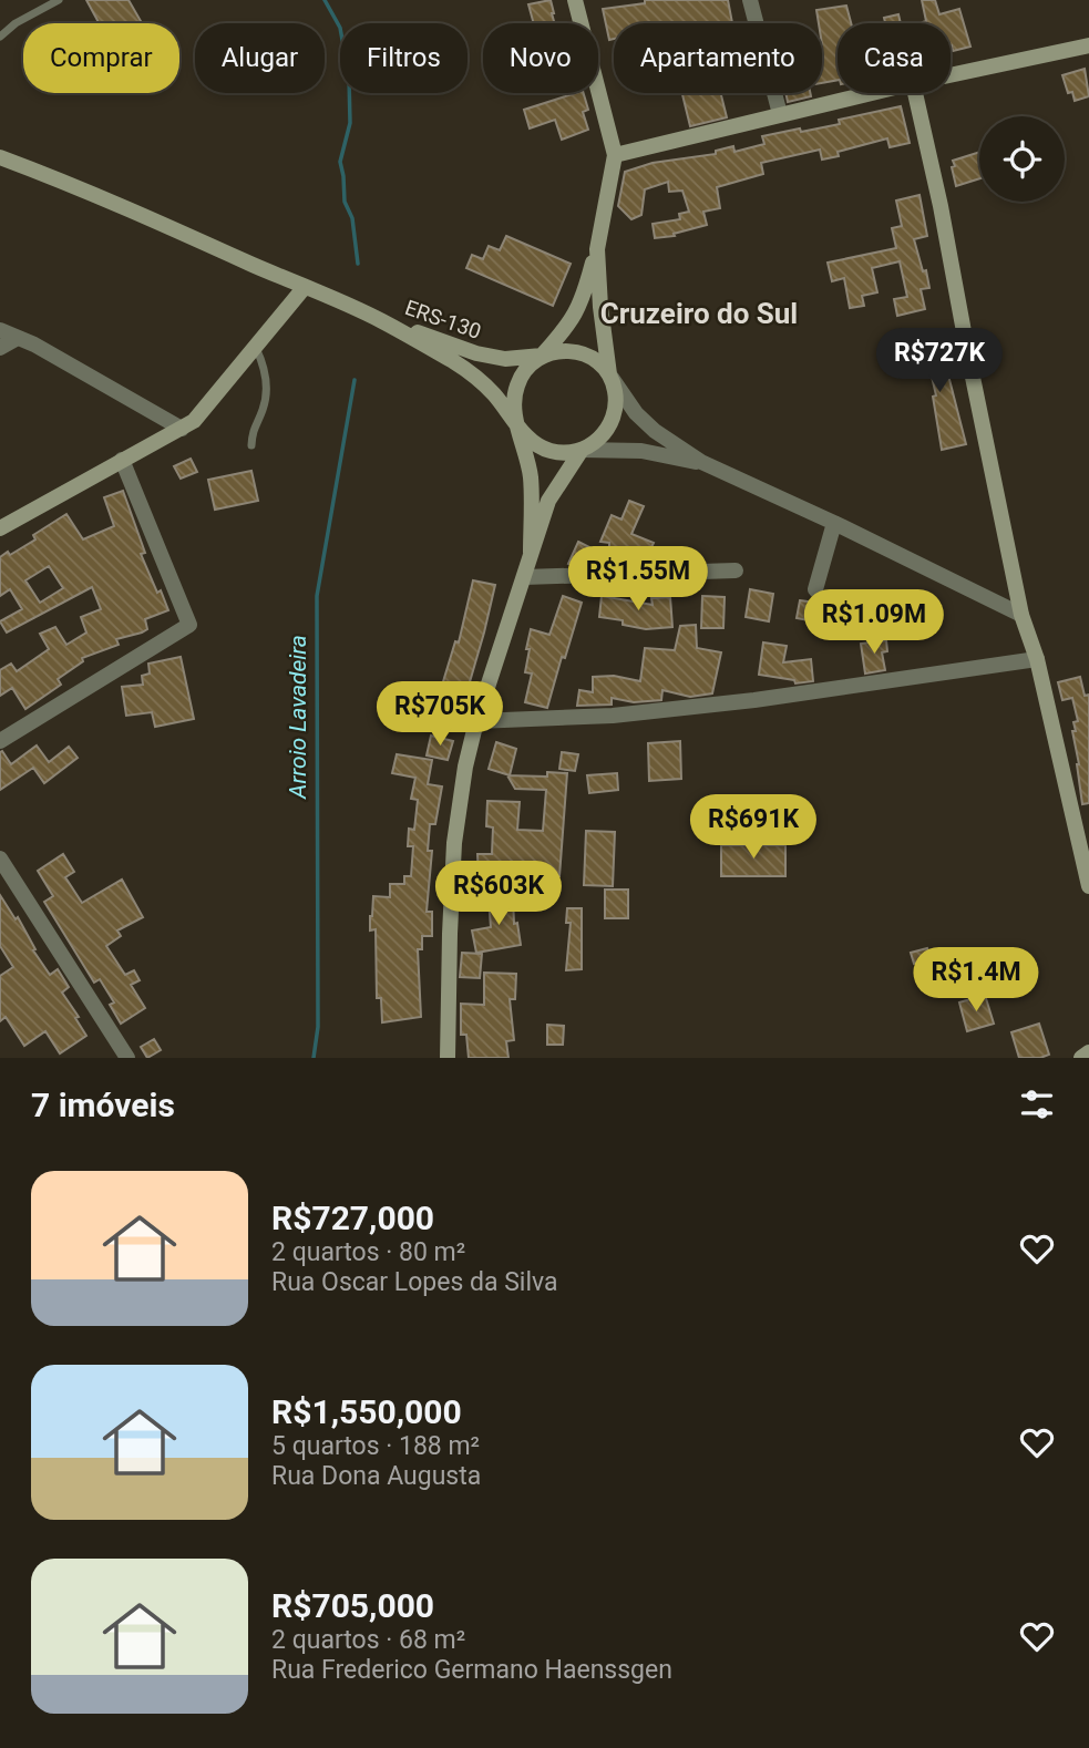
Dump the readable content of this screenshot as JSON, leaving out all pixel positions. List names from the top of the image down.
{
  "streets": {
    "main road": ["ERS-130"]
  },
  "districts": ["Cruzeiro do Sul"],
  "water": ["Arroio Lavadeira"],
  "page": {
    "chip": [
      "Comprar",
      "Alugar",
      "Filtros",
      "Novo",
      "Apartamento",
      "Casa"
    ],
    "price": [
      "R$727K",
      "R$1.55M",
      "R$1.09M",
      "R$705K",
      "R$691K",
      "R$603K",
      "R$1.4M"
    ],
    "heading": "7 imóveis",
    "list": [
      {
        "name": "R$727,000",
        "note": "2 quartos · 80 m² · Rua Oscar Lopes da Silva"
      },
      {
        "name": "R$1,550,000",
        "note": "5 quartos · 188 m² · Rua Dona Augusta"
      },
      {
        "name": "R$705,000",
        "note": "2 quartos · 68 m² · Rua Frederico Germano Haenssgen"
      }
    ]
  }
}
